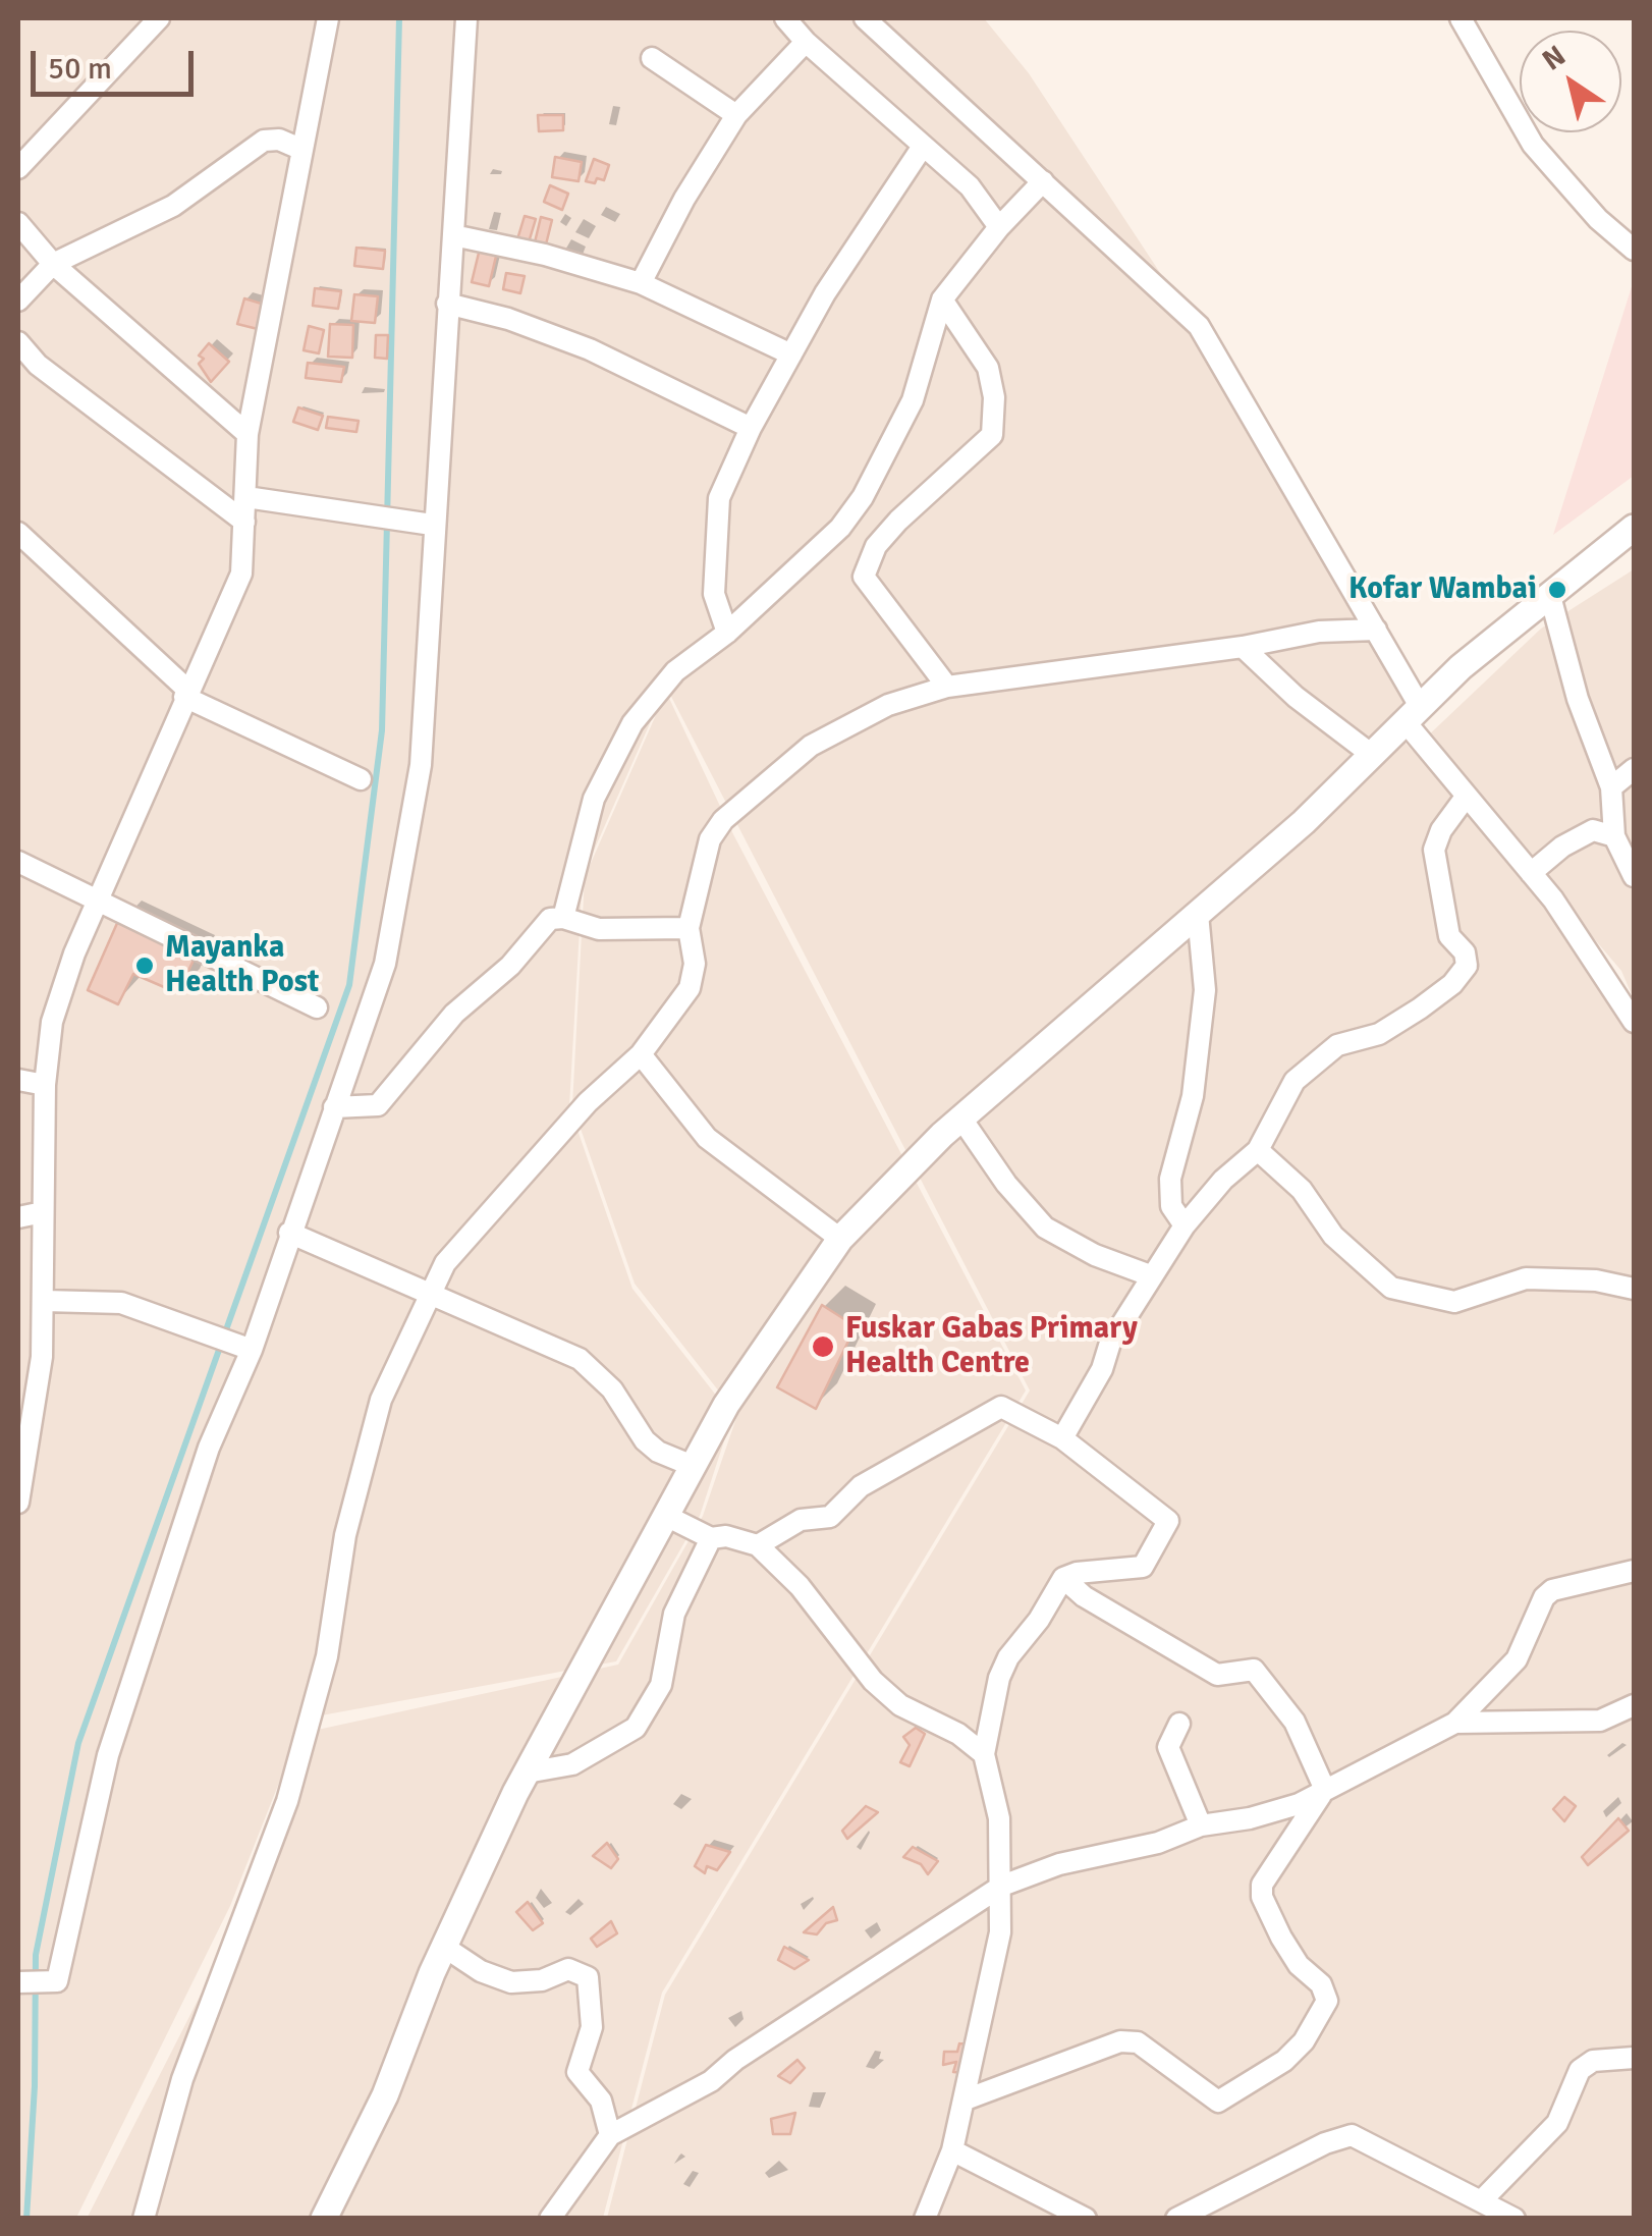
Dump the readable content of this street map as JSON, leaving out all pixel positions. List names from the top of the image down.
{
  "places": ["Kofar Wambai", "Mayanka Health Post", "Fuskar Gabas Primary Health Centre"],
  "scale_bar": "50 m",
  "north": "top left"
}
